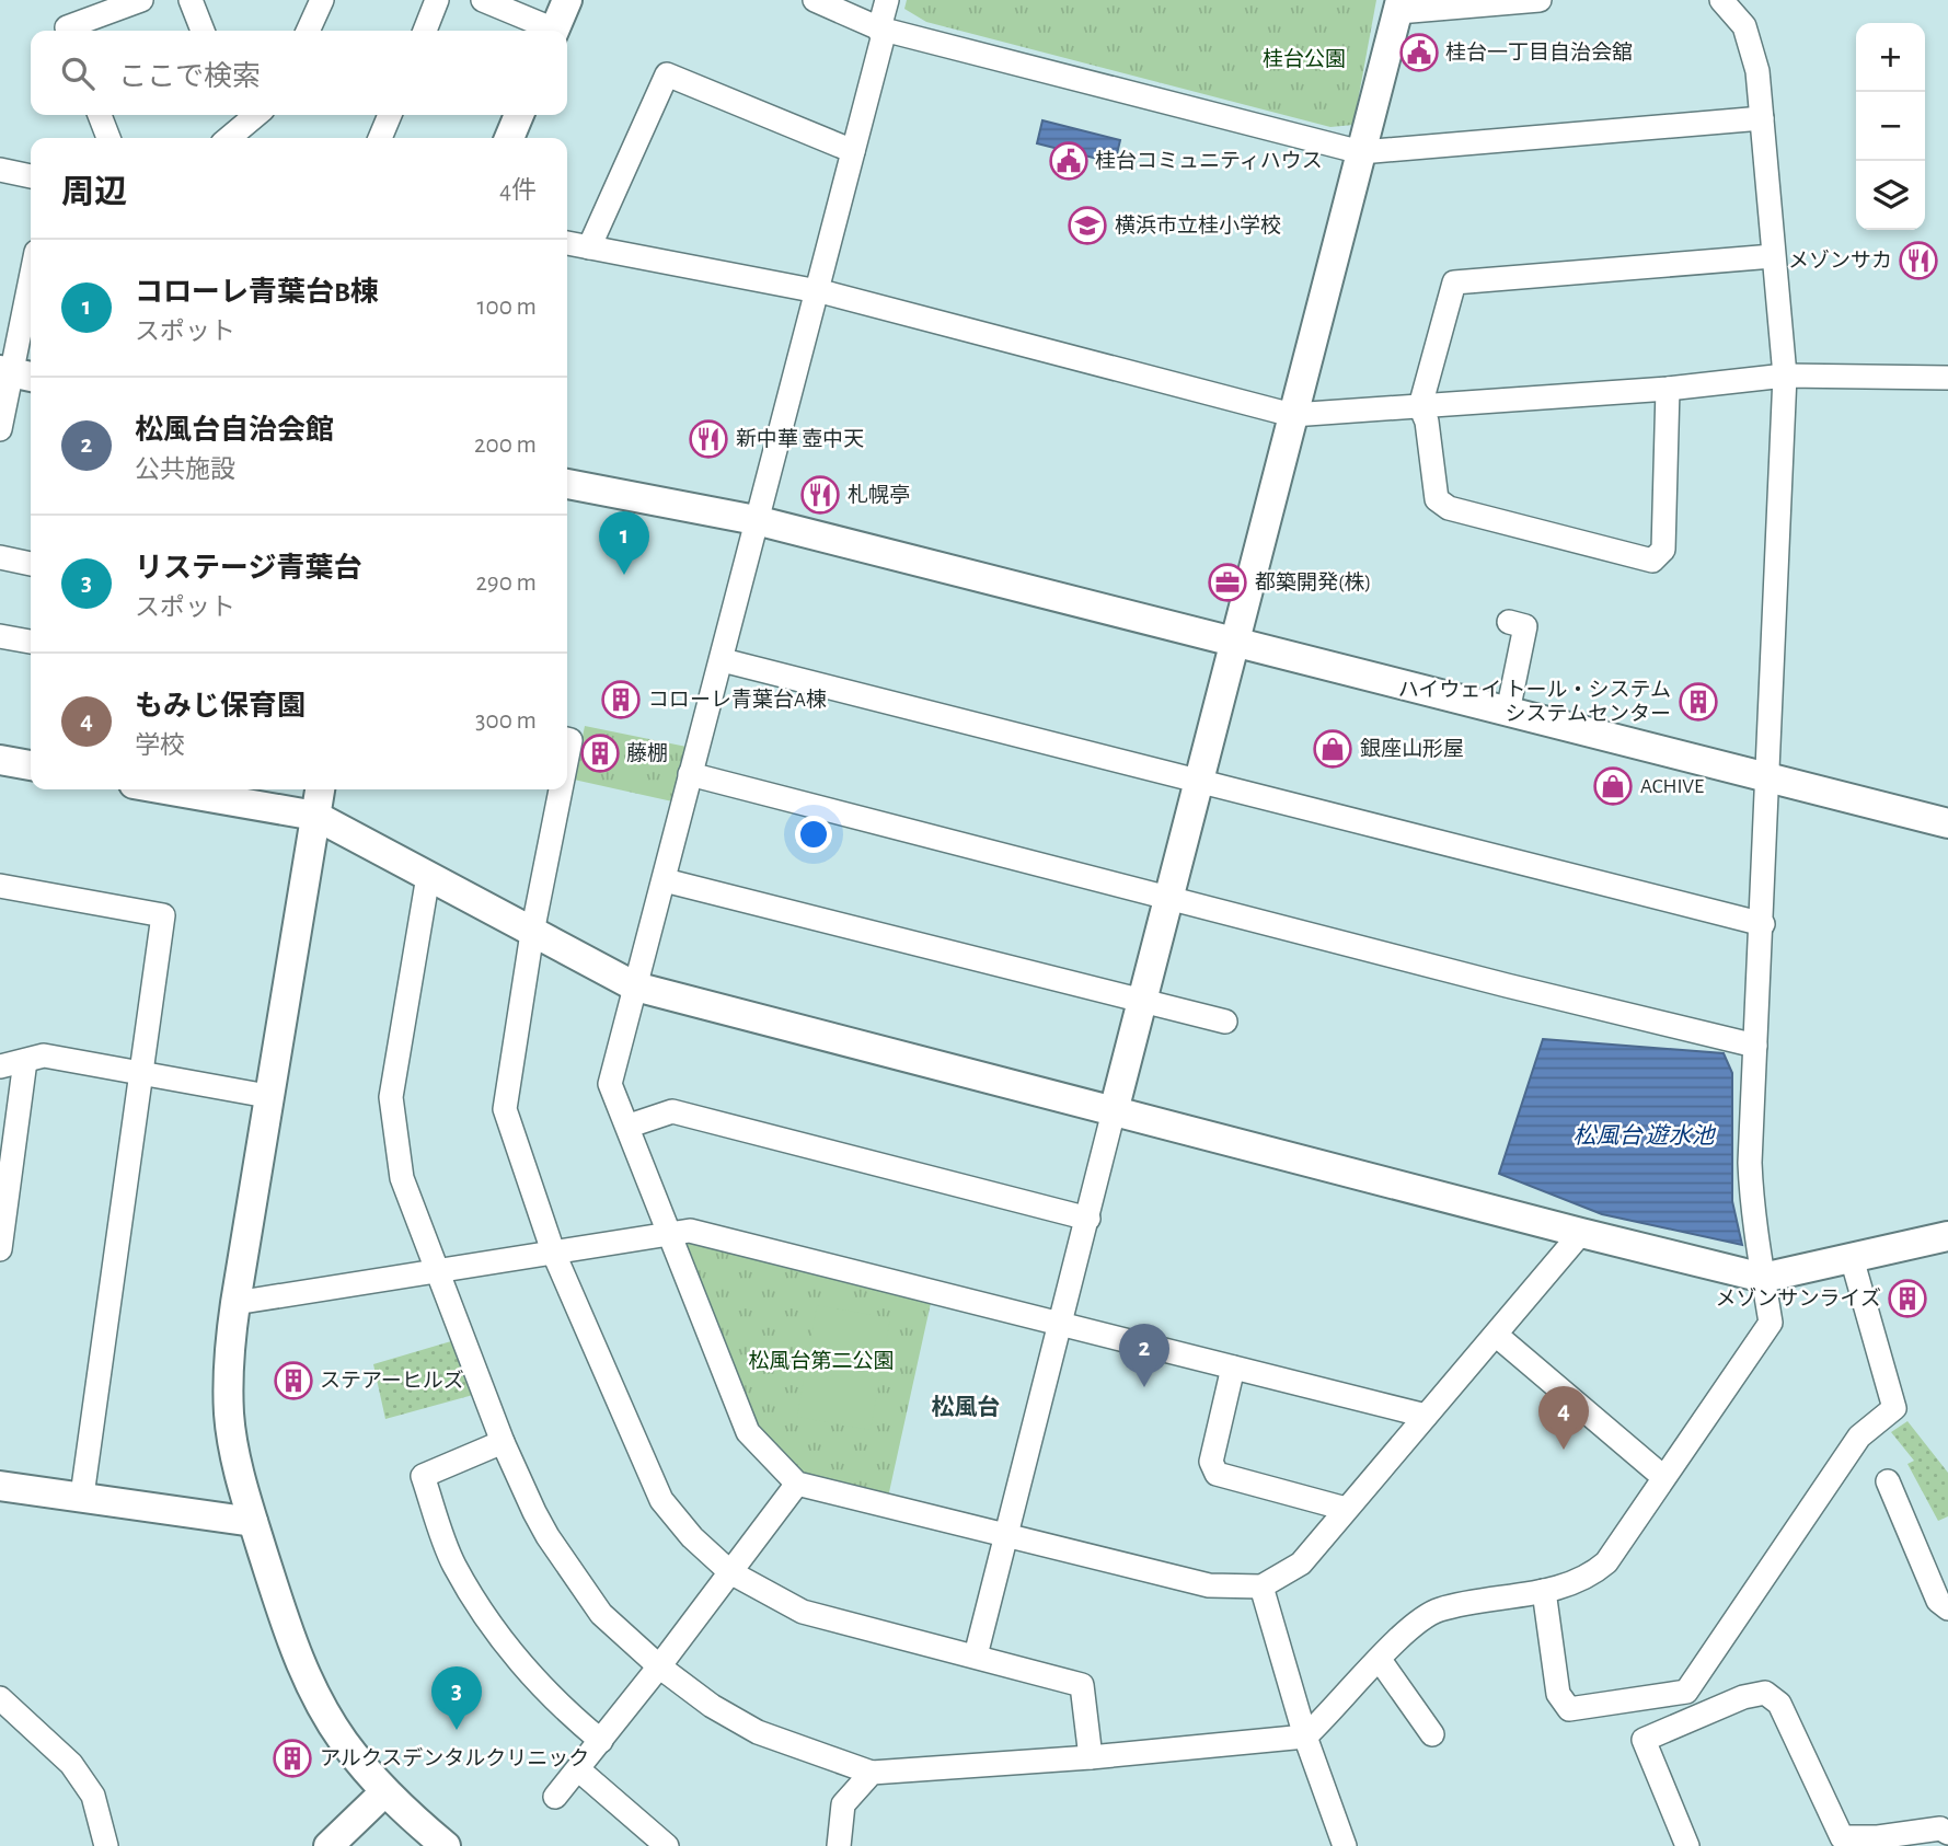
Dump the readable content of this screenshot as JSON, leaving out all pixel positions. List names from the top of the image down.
{
  "districts": ["松風台"],
  "water": ["松風台 遊水池"],
  "parks": ["桂台公園", "松風台第二公園"],
  "places": {
    "public building": ["桂台一丁目自治会舘", "桂台コミュニティハウス"],
    "school or university": ["横浜市立桂小学校"],
    "restaurant": ["メゾンサカ", "新中華 壺中天", "札幌亭"],
    "office": ["都築開発(株)"],
    "building": [
      "コローレ青葉台A棟",
      "ハイウェイ トール・システム システムセンター",
      "藤棚",
      "メゾンサンライズ",
      "ステアーヒルズ",
      "アルクスデンタルクリニック"
    ],
    "shop": ["銀座山形屋", "ACHIVE"]
  },
  "page": {
    "map_buttons": ["+", "−"],
    "search": "ここで検索",
    "heading": ["周辺", "4件"],
    "list": [
      {
        "mark": "1",
        "name": "コローレ青葉台B棟",
        "note": "スポット",
        "value": "100 m"
      },
      {
        "mark": "2",
        "name": "松風台自治会館",
        "note": "公共施設",
        "value": "200 m"
      },
      {
        "mark": "3",
        "name": "リステージ青葉台",
        "note": "スポット",
        "value": "290 m"
      },
      {
        "mark": "4",
        "name": "もみじ保育園",
        "note": "学校",
        "value": "300 m"
      }
    ],
    "pins": [
      "1",
      "2",
      "4",
      "3"
    ]
  }
}
